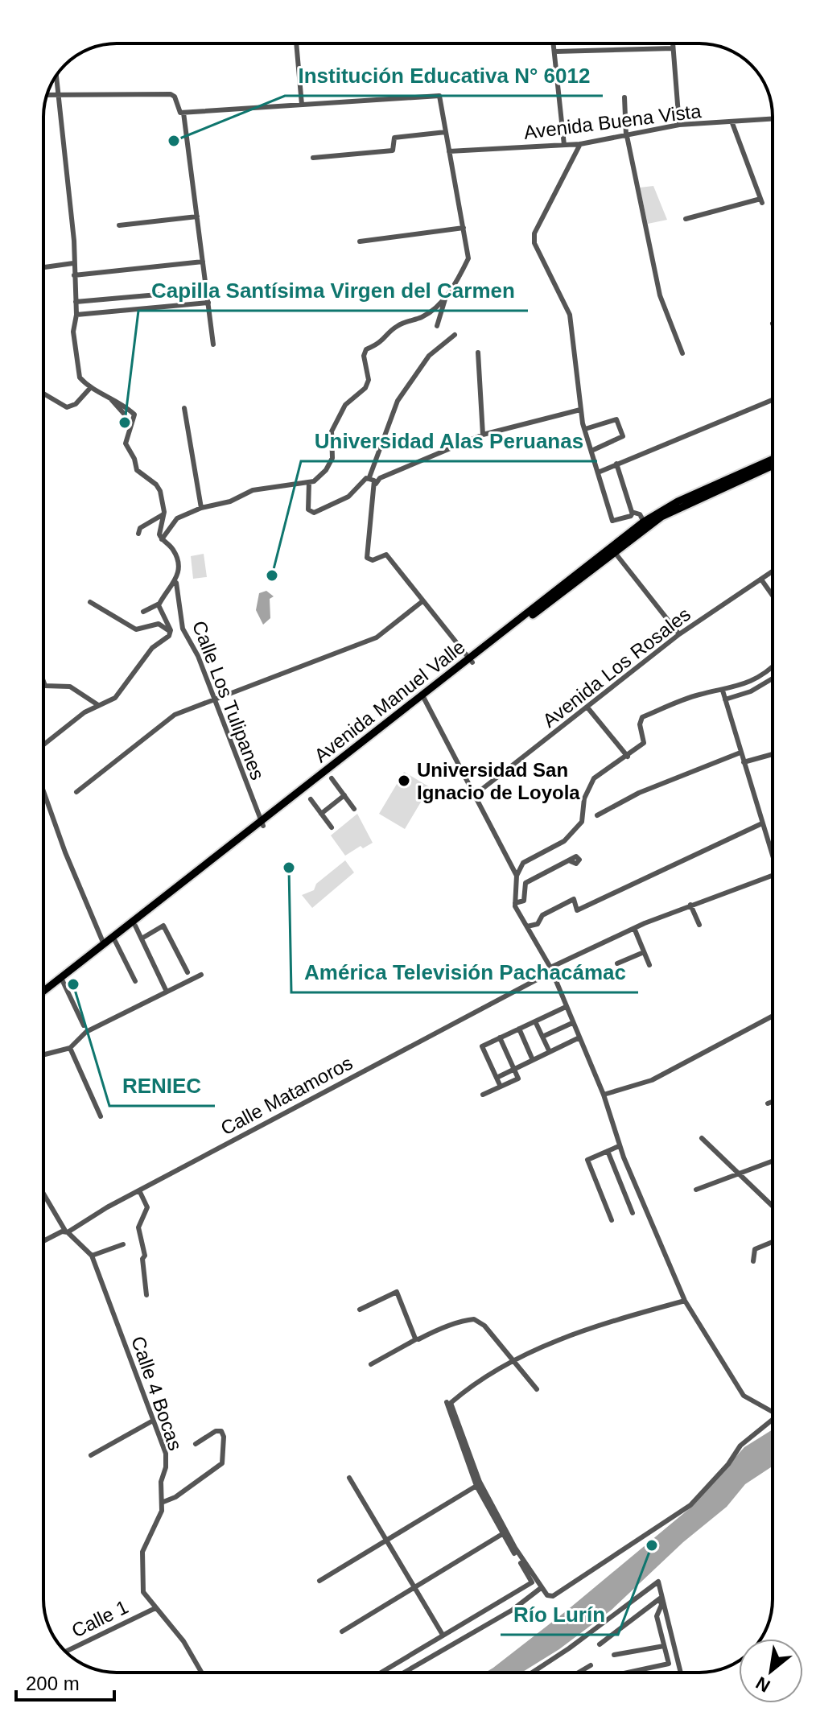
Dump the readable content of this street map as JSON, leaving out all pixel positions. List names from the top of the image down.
{
  "streets": {
    "main road": ["Avenida Manuel Valle"],
    "street": [
      "Avenida Buena Vista",
      "Avenida Los Rosales",
      "Calle Los Tulipanes",
      "Calle Matamoros",
      "Calle 4 Bocas",
      "Calle 1"
    ]
  },
  "crossings": [
    ["Calle Los Tulipanes", "Avenida Manuel Valle"],
    ["Calle Matamoros", "Calle 4 Bocas"],
    ["Calle 4 Bocas", "Calle 1"]
  ],
  "places": [
    "Institución Educativa N° 6012",
    "Capilla Santísima Virgen del Carmen",
    "Universidad Alas Peruanas",
    "Universidad San Ignacio de Loyola",
    "América Televisión Pachacámac",
    "RENIEC",
    "Río Lurín"
  ],
  "scale_bar": "200 m",
  "north": "bottom left"
}
